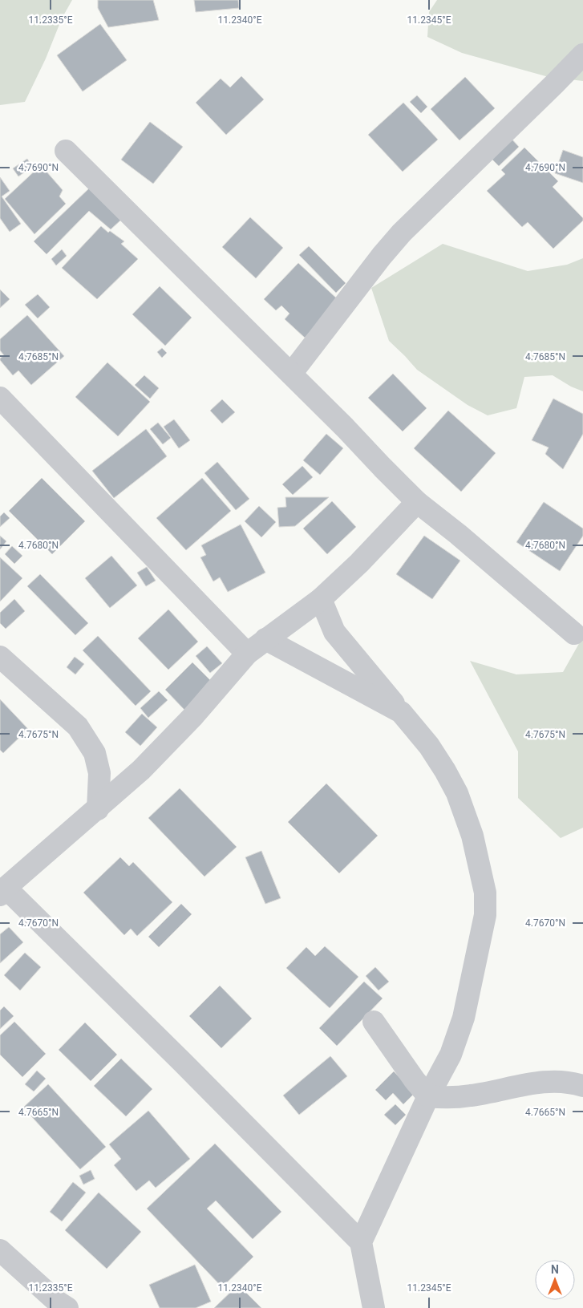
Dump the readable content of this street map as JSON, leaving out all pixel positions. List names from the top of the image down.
{
  "north": "top",
  "coordinates": [
    "11.2335°E",
    "11.2340°E",
    "11.2345°E",
    "4.7690°N",
    "4.7685°N",
    "4.7680°N",
    "4.7675°N",
    "4.7670°N",
    "4.7665°N"
  ]
}
